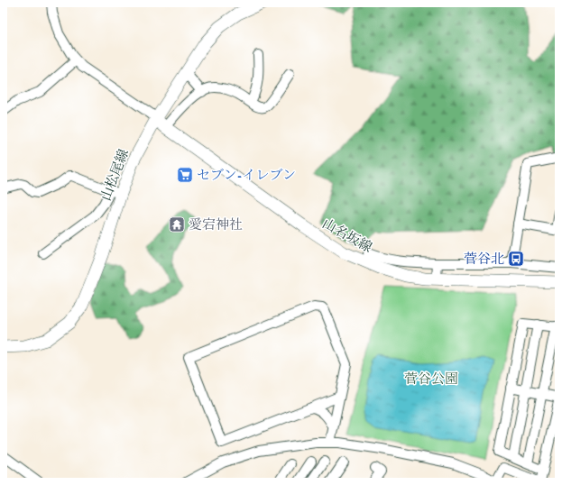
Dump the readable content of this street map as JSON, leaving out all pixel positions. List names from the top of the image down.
{
  "streets": {
    "main road": ["山松尾線", "山名坂線"]
  },
  "crossings": [
    ["山松尾線", "山名坂線"]
  ],
  "parks": ["菅谷公園"],
  "places": {
    "supermarket": ["セブン-イレブン"],
    "temple": ["愛宕神社"],
    "bus stop": ["菅谷北"]
  }
}
